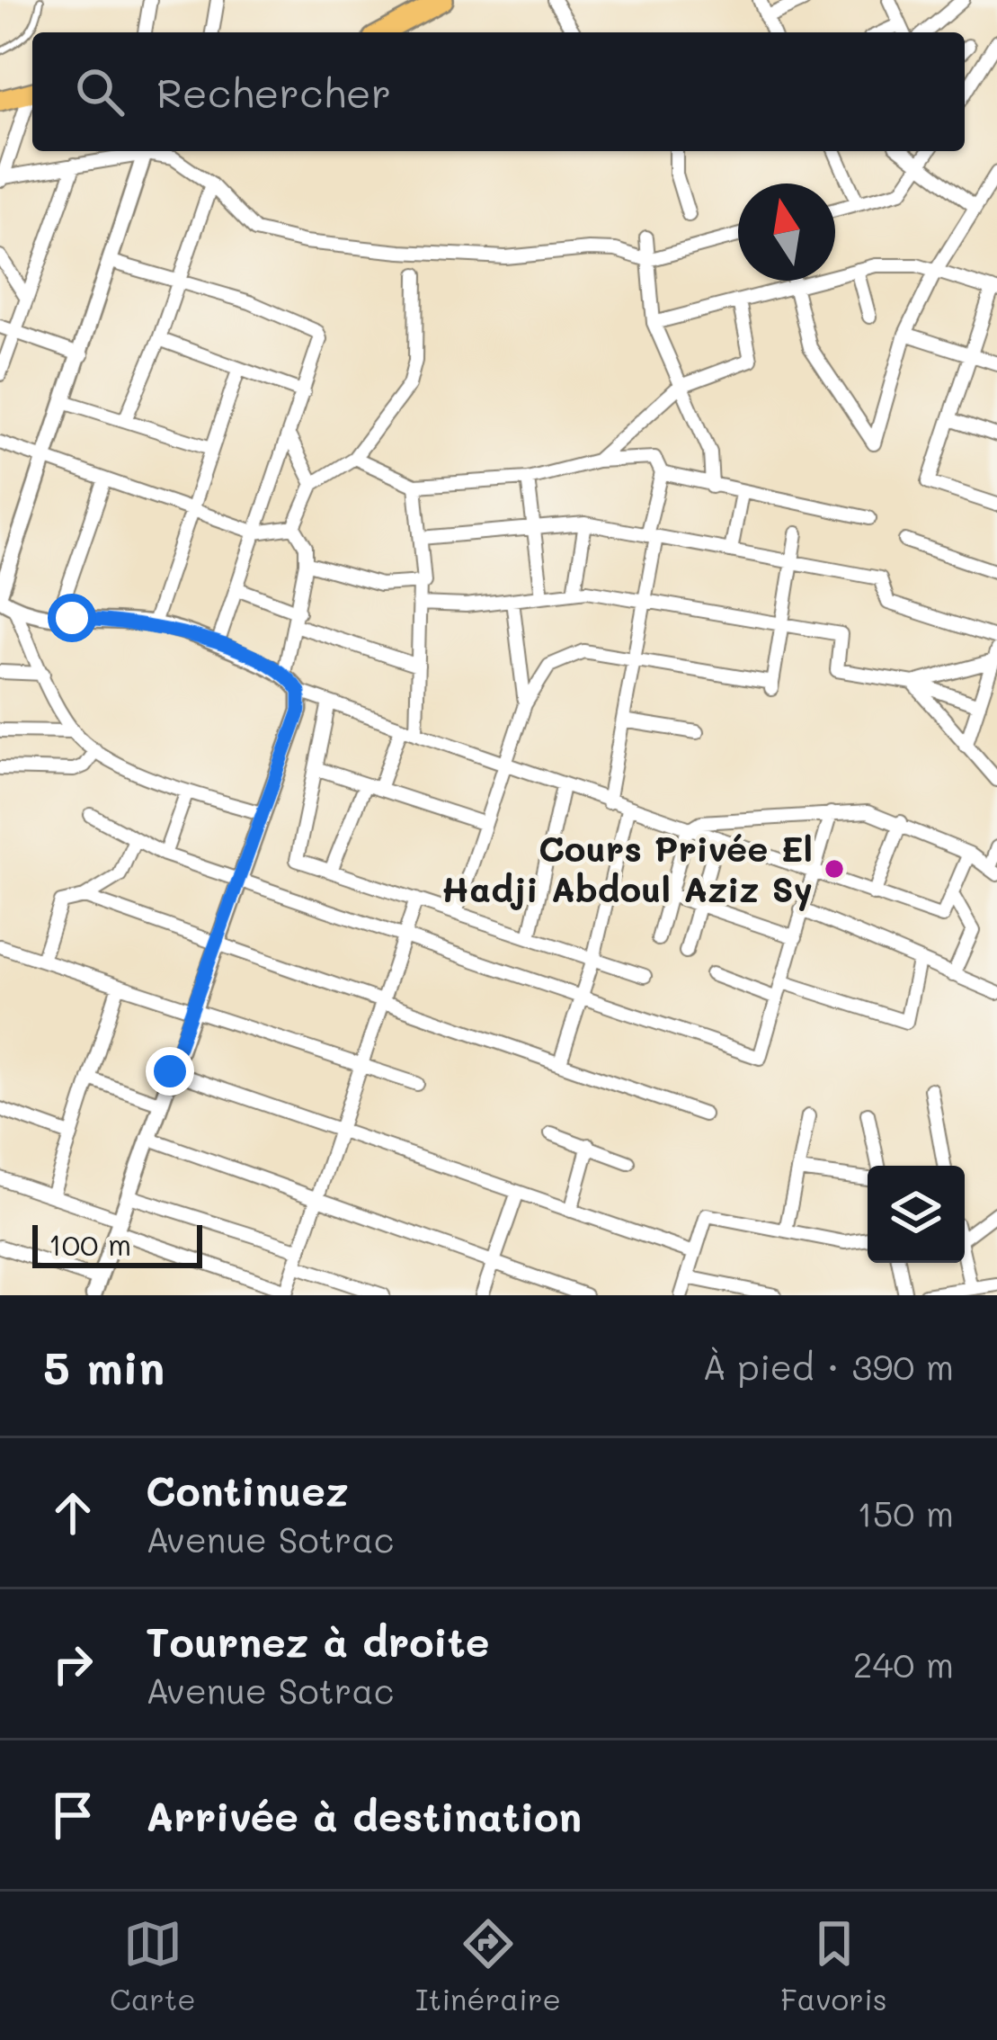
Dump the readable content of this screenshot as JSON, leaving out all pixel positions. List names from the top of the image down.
{
  "places": ["Cours Privée El Hadji Abdoul Aziz Sy"],
  "scale_bar": "100 m",
  "north": "top",
  "page": {
    "search": "Rechercher",
    "scale": "100 m",
    "heading": ["5 min", "À pied · 390 m"],
    "list": [
      ["Continuez", "Avenue Sotrac", "150 m"],
      ["Tournez à droite", "Avenue Sotrac", "240 m"],
      "Arrivée à destination"
    ],
    "nav": ["Carte", "Itinéraire", "Favoris"]
  }
}
